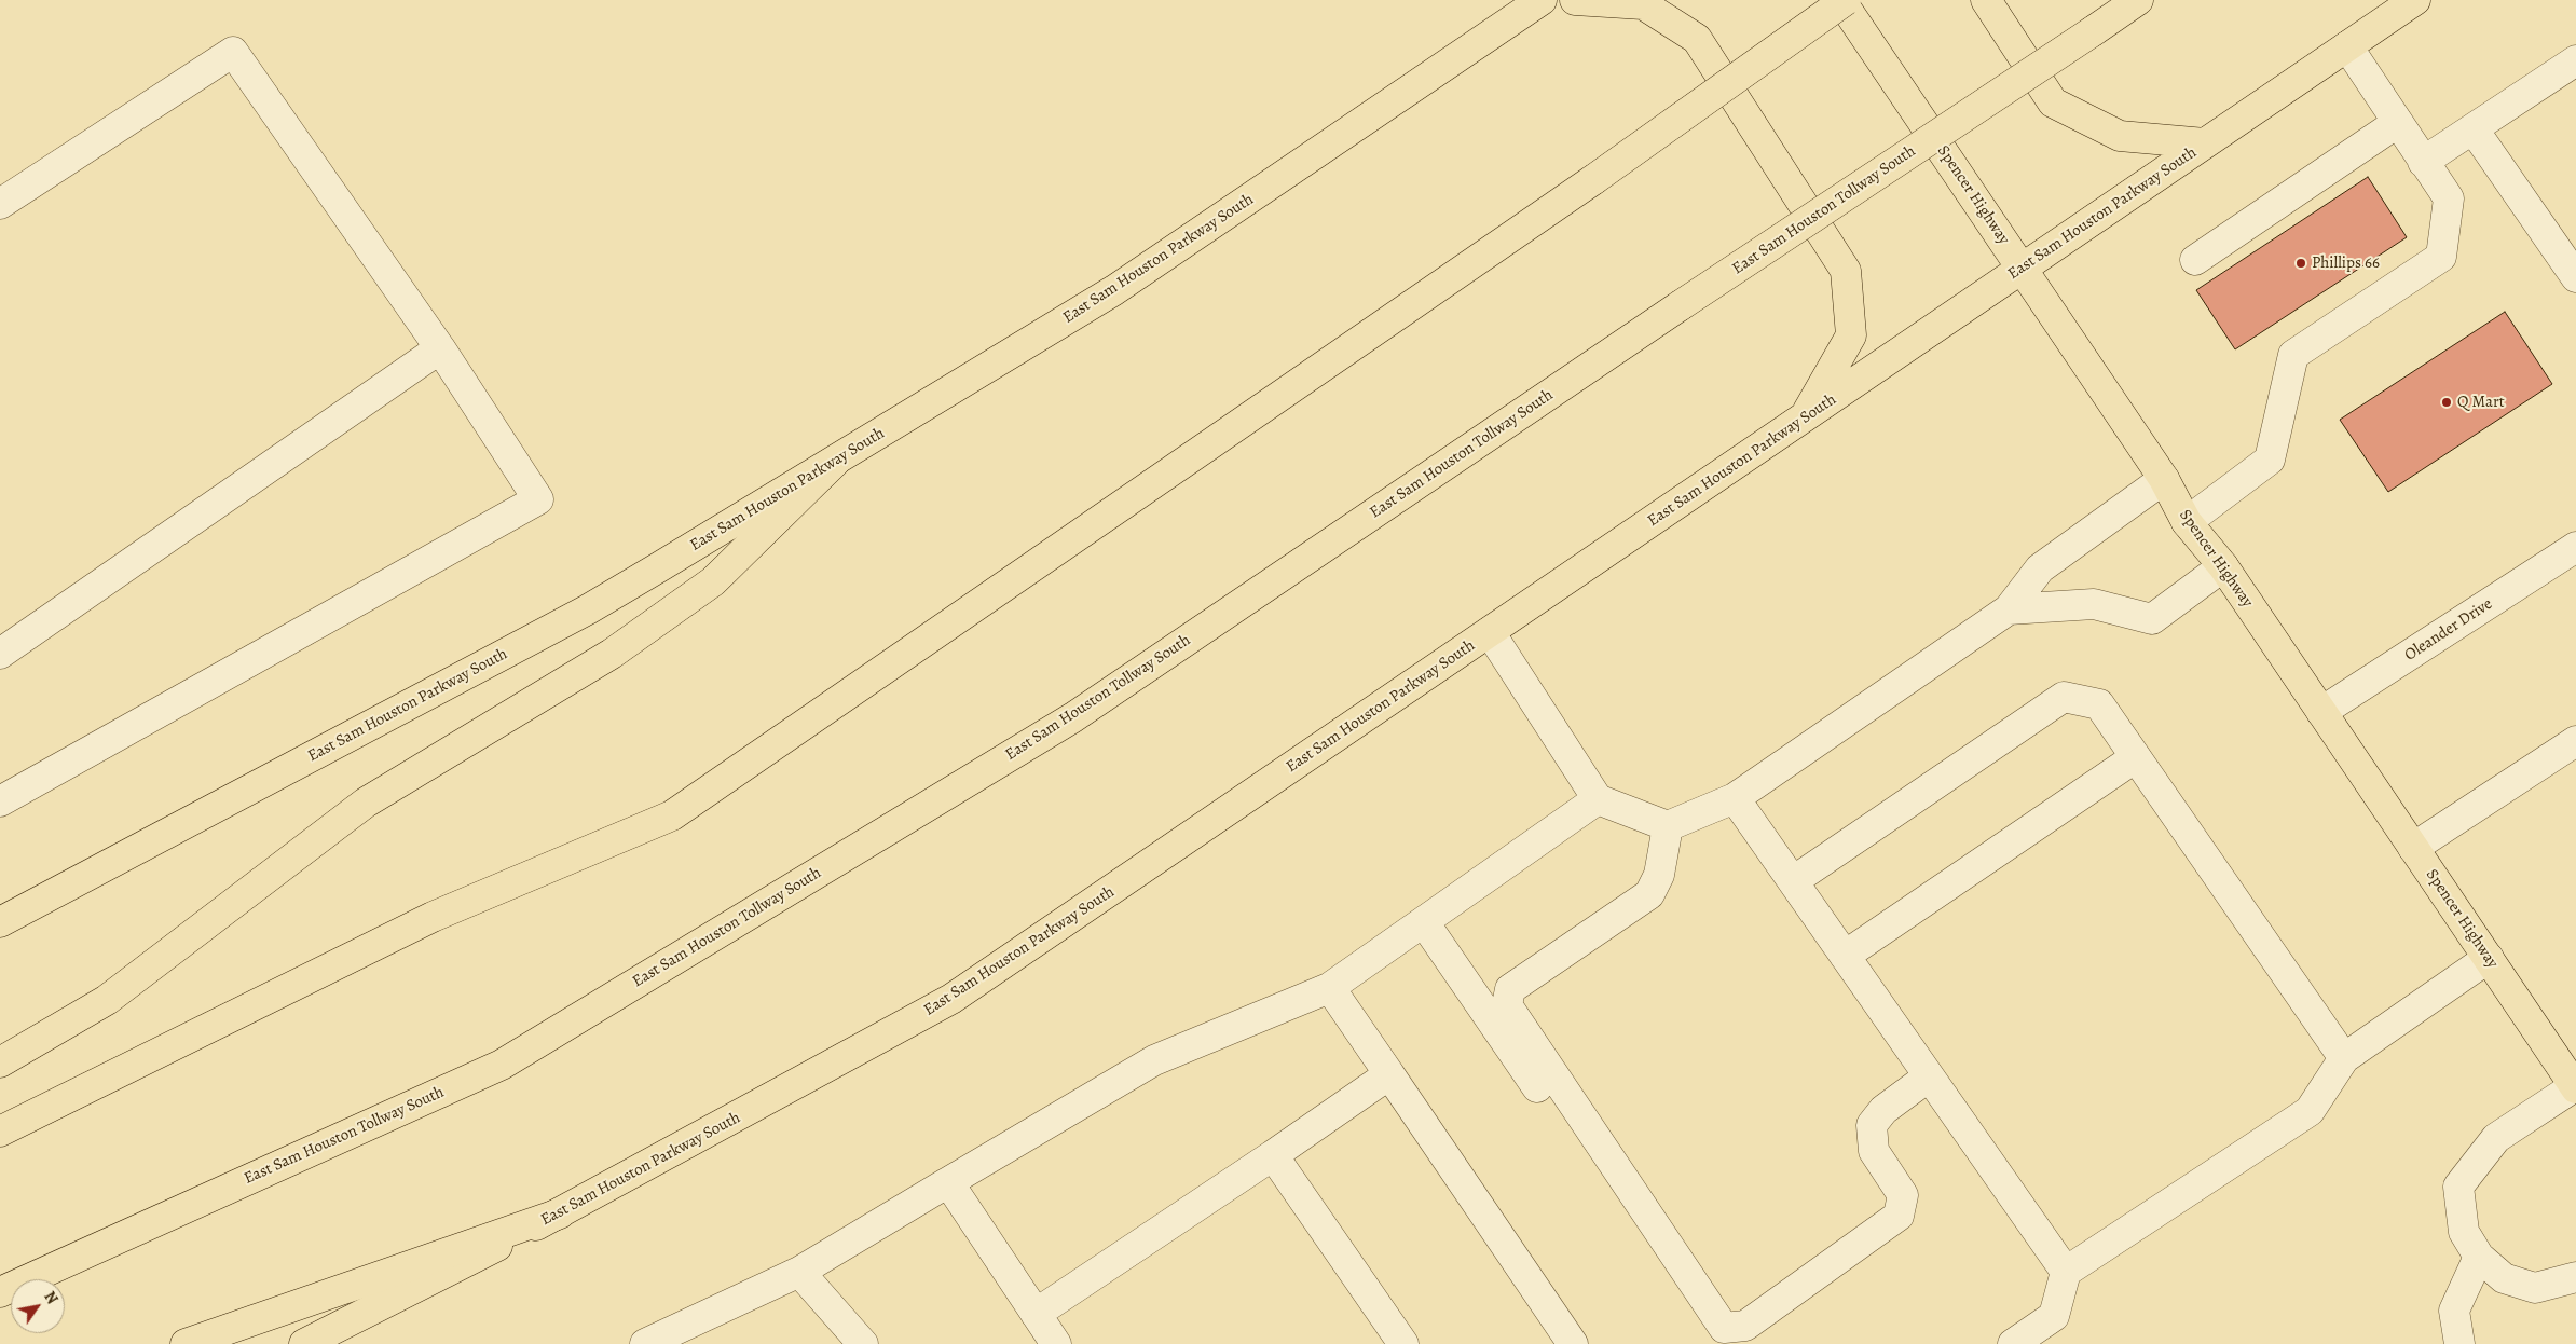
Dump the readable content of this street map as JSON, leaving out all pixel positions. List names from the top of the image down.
{
  "streets": {
    "main road": ["Spencer Highway", "East Sam Houston Tollway South", "East Sam Houston Parkway South"],
    "street": ["Oleander Drive"]
  },
  "crossings": [
    ["Spencer Highway", "East Sam Houston Parkway South"],
    ["Spencer Highway", "Oleander Drive"]
  ],
  "places": ["Phillips 66", "Q Mart"],
  "north": "top right"
}
